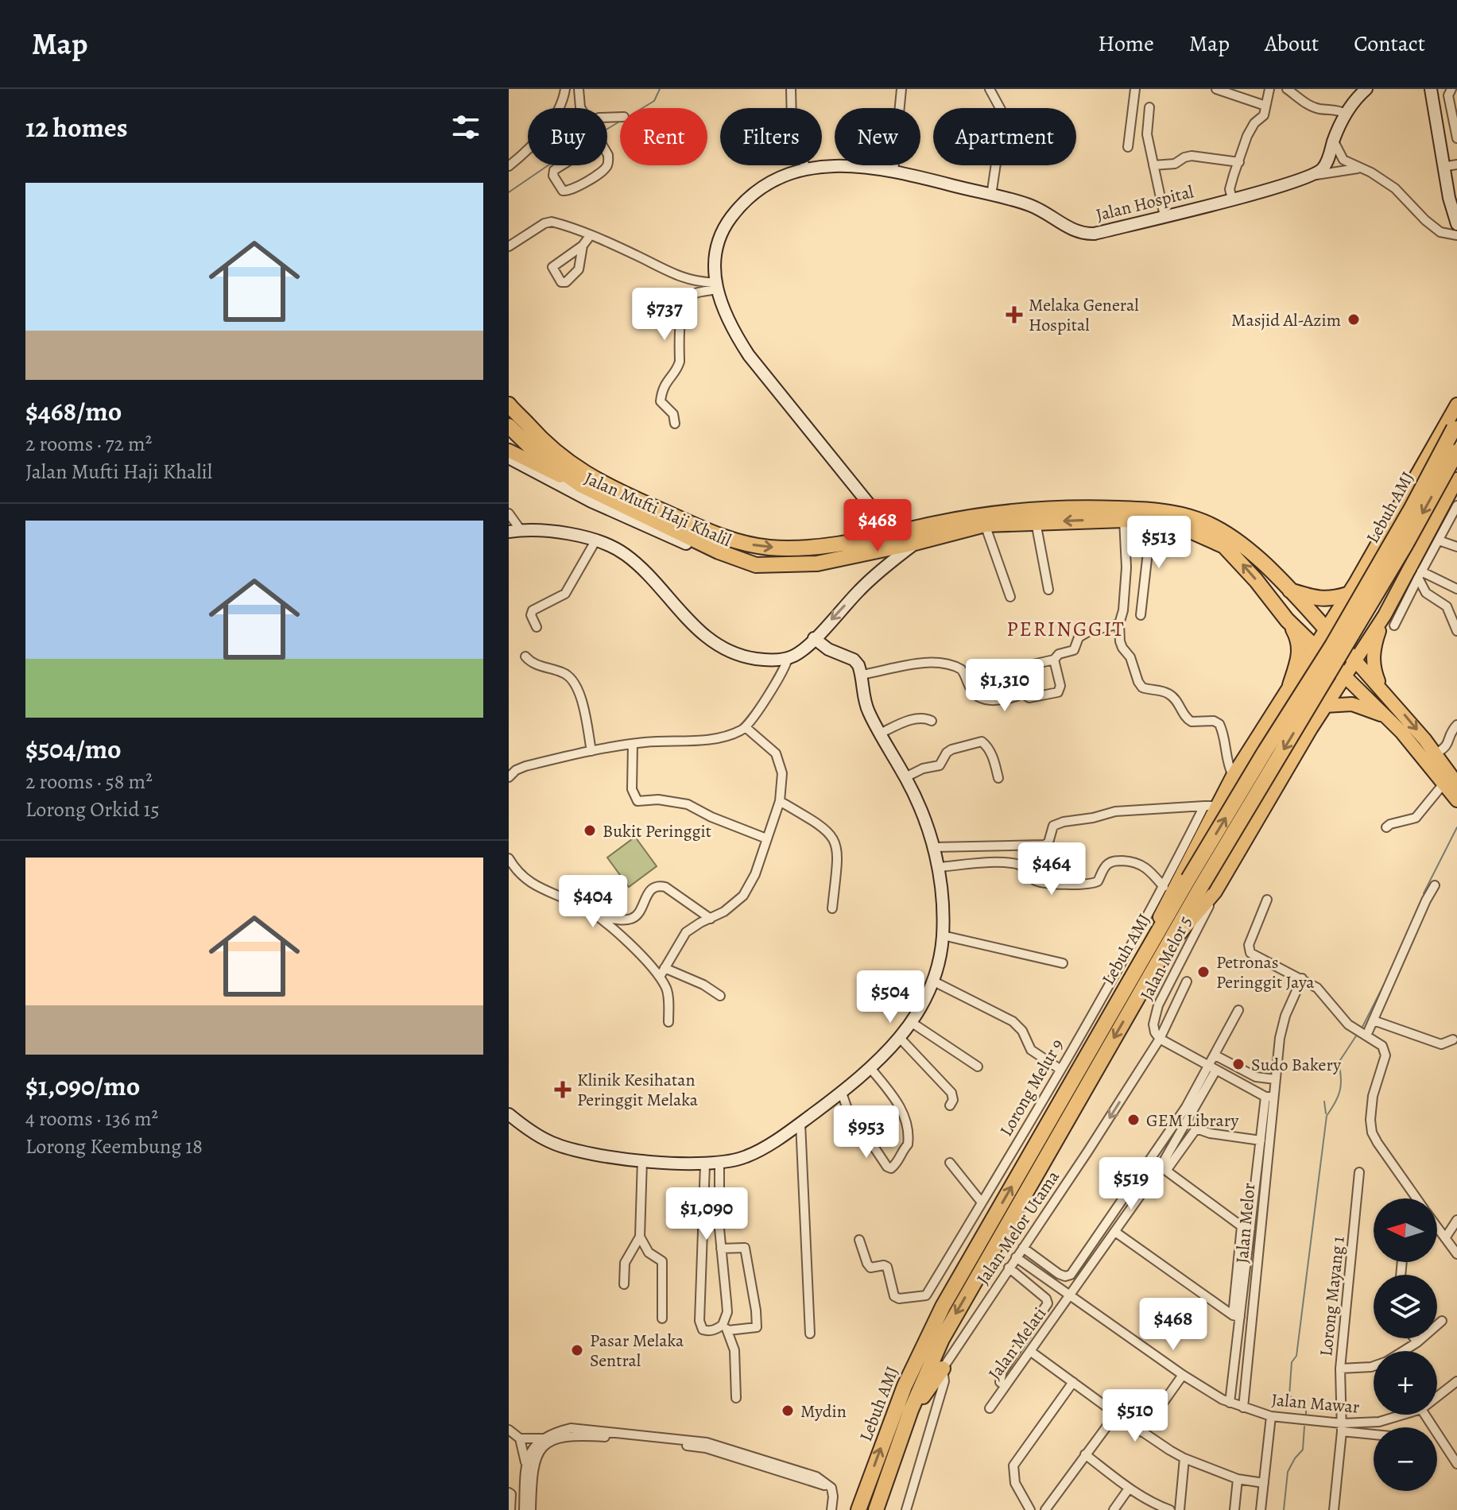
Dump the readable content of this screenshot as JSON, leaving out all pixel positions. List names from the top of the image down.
{
  "streets": {
    "highway": ["Lebuh AMJ", "Jalan Mufti Haji Khalil"],
    "street": [
      "Jalan Hospital",
      "Jalan Melor 5",
      "Lorong Melur 9",
      "Jalan Melor",
      "Jalan Melor Utama",
      "Lorong Mayang 1",
      "Jalan Melati",
      "Jalan Mawar"
    ]
  },
  "crossings": [
    ["Jalan Hospital", "Jalan Mufti Haji Khalil"],
    ["Lebuh AMJ", "Jalan Melor 5"],
    ["Jalan Melor 5", "Jalan Melor Utama"],
    ["Jalan Melor", "Jalan Mawar"],
    ["Jalan Melor Utama", "Jalan Mawar"],
    ["Lorong Mayang 1", "Jalan Mawar"],
    ["Jalan Melati", "Jalan Mawar"]
  ],
  "districts": ["PERINGGIT"],
  "places": {
    "health": ["Melaka General Hospital", "Klinik Kesihatan Peringgit Melaka"],
    "other": [
      "Masjid Al-Azim",
      "Bukit Peringgit",
      "Petronas Peringgit Jaya",
      "Sudo Bakery",
      "GEM Library",
      "Pasar Melaka Sentral",
      "Mydin"
    ]
  },
  "north": "left",
  "page": {
    "header": "Map",
    "nav": [
      "Home",
      "Map",
      "About",
      "Contact"
    ],
    "heading": "12 homes",
    "chip": [
      "Buy",
      "Rent",
      "Filters",
      "New",
      "Apartment"
    ],
    "list": [
      {
        "name": "$468/mo",
        "note": "2 rooms · 72 m² · Jalan Mufti Haji Khalil"
      },
      {
        "name": "$504/mo",
        "note": "2 rooms · 58 m² · Lorong Orkid 15"
      },
      {
        "name": "$1,090/mo",
        "note": "4 rooms · 136 m² · Lorong Keembung 18"
      }
    ],
    "price": [
      "$737",
      "$468",
      "$513",
      "$1,310",
      "$464",
      "$404",
      "$504",
      "$953",
      "$519",
      "$1,090",
      "$468",
      "$510"
    ],
    "map_buttons": ["+", "−"]
  }
}
